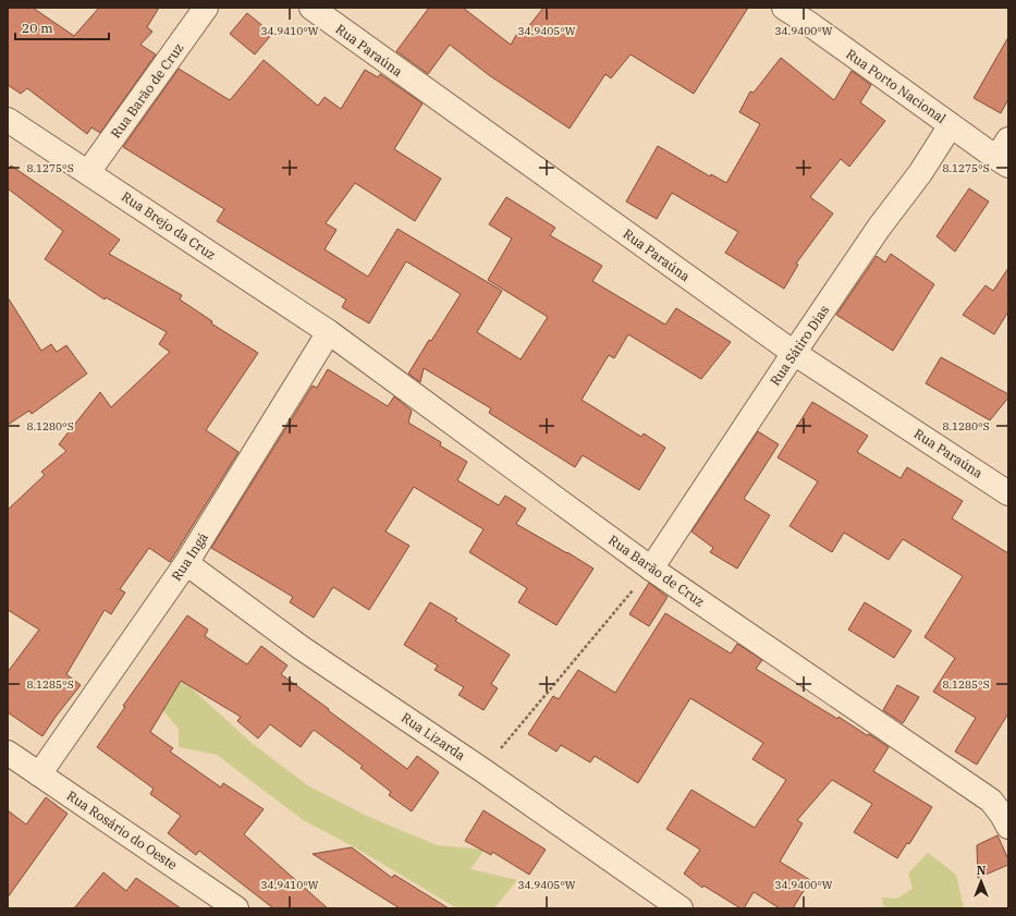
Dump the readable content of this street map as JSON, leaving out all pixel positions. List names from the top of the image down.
{
  "streets": {
    "street": [
      "Rua Paraúna",
      "Rua Porto Nacional",
      "Rua Barão de Cruz",
      "Rua Brejo da Cruz",
      "Rua Sátiro Dias",
      "Rua Ingá",
      "Rua Lizarda",
      "Rua Rosário do Oeste"
    ]
  },
  "crossings": [
    ["Rua Paraúna", "Rua Sátiro Dias"],
    ["Rua Porto Nacional", "Rua Sátiro Dias"],
    ["Rua Barão de Cruz", "Rua Brejo da Cruz"],
    ["Rua Barão de Cruz", "Rua Sátiro Dias"],
    ["Rua Barão de Cruz", "Rua Ingá"],
    ["Rua Brejo da Cruz", "Rua Ingá"],
    ["Rua Ingá", "Rua Lizarda"],
    ["Rua Ingá", "Rua Rosário do Oeste"]
  ],
  "scale_bar": "20 m",
  "north": "top",
  "coordinates": [
    "34.9410°W",
    "34.9405°W",
    "34.9400°W",
    "8.1275°S",
    "8.1280°S",
    "8.1285°S"
  ]
}
